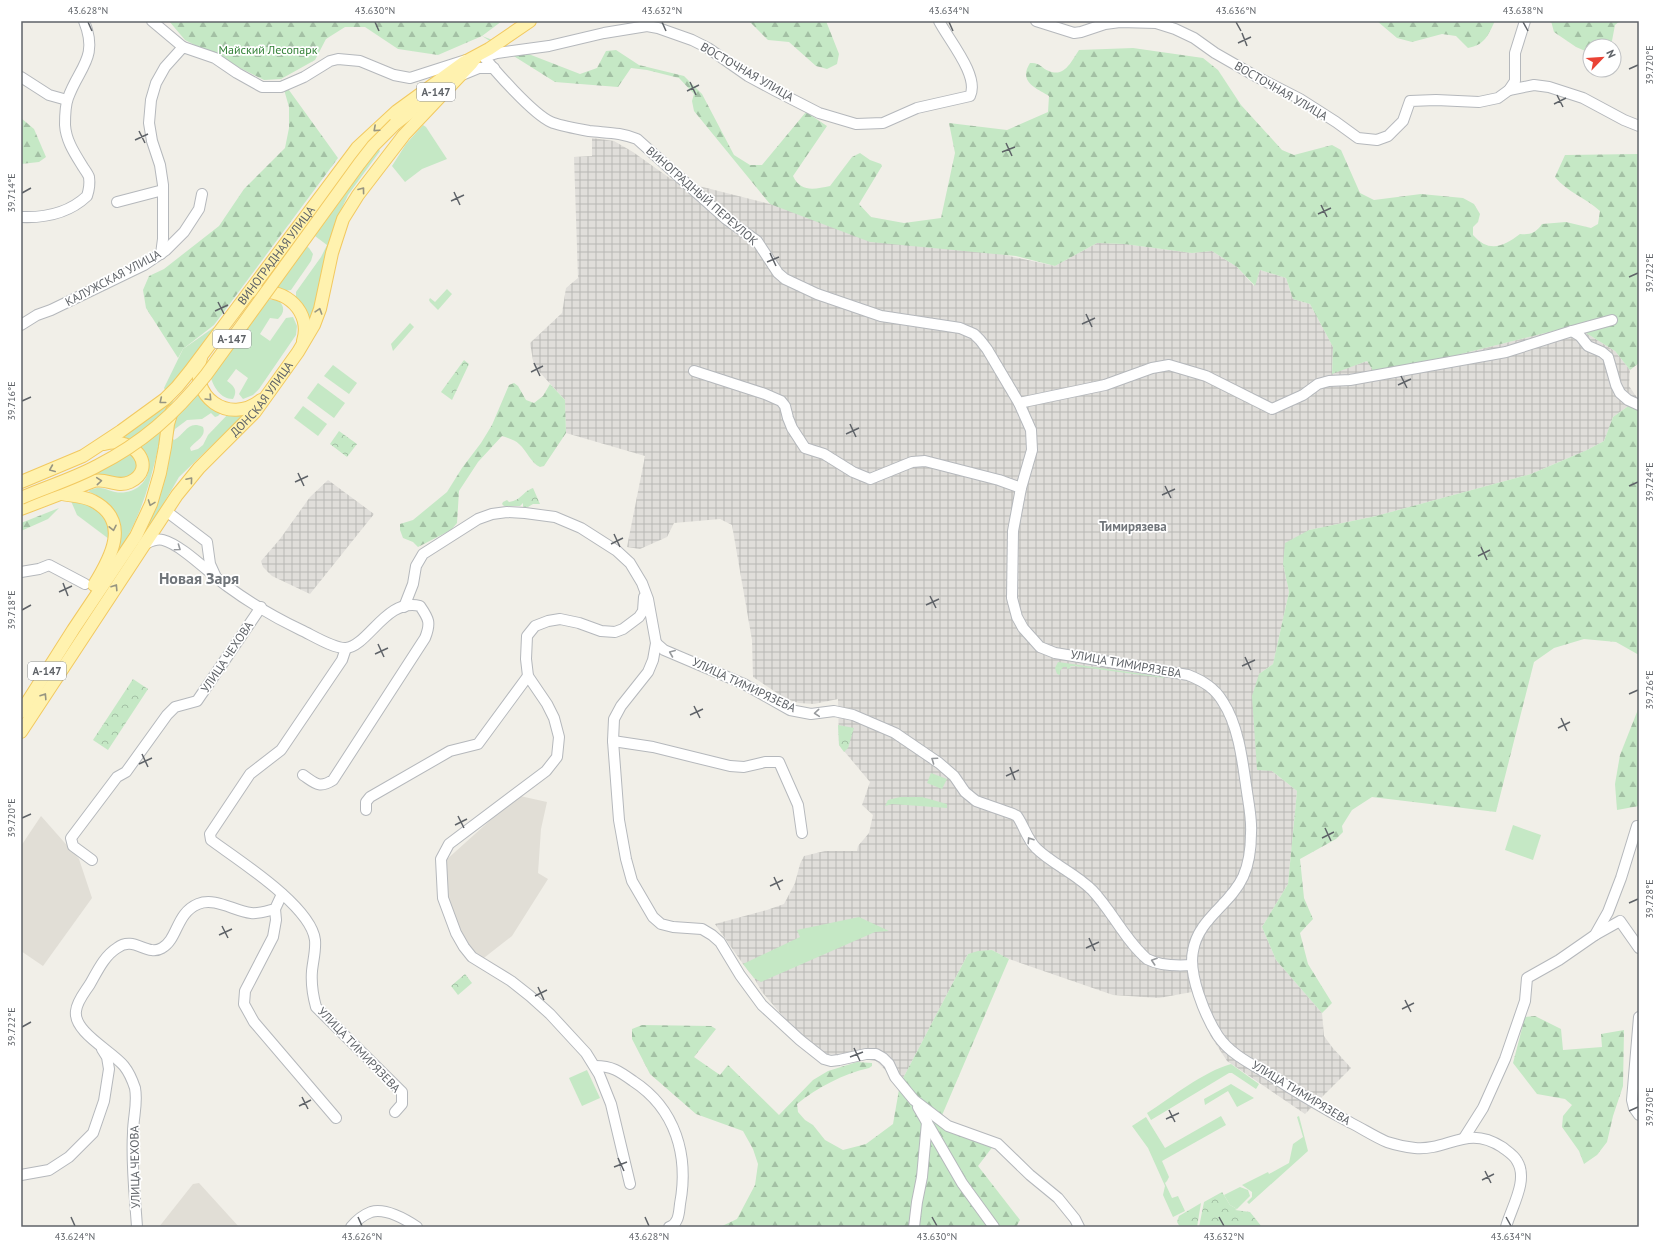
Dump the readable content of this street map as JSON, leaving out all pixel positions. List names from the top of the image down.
{
  "streets": {
    "main road": ["А-147", "ВИНОГРАДНАЯ УЛИЦА", "ДОНСКАЯ УЛИЦА"],
    "street": [
      "ВОСТОЧНАЯ УЛИЦА",
      "ВИНОГРАДНЫЙ ПЕРЕУЛОК",
      "КАЛУЖСКАЯ УЛИЦА",
      "УЛИЦА ЧЕХОВА",
      "УЛИЦА ТИМИРЯЗЕВА"
    ]
  },
  "crossings": [
    ["ВОСТОЧНАЯ УЛИЦА", "А-147"],
    ["ВОСТОЧНАЯ УЛИЦА", "ВИНОГРАДНЫЙ ПЕРЕУЛОК"],
    ["ВОСТОЧНАЯ УЛИЦА", "ВИНОГРАДНАЯ УЛИЦА"],
    ["ВОСТОЧНАЯ УЛИЦА", "ДОНСКАЯ УЛИЦА"],
    ["А-147", "ВИНОГРАДНЫЙ ПЕРЕУЛОК"],
    ["А-147", "ВИНОГРАДНАЯ УЛИЦА"],
    ["А-147", "ДОНСКАЯ УЛИЦА"],
    ["ВИНОГРАДНЫЙ ПЕРЕУЛОК", "ВИНОГРАДНАЯ УЛИЦА"],
    ["ВИНОГРАДНЫЙ ПЕРЕУЛОК", "ДОНСКАЯ УЛИЦА"],
    ["ВИНОГРАДНЫЙ ПЕРЕУЛОК", "УЛИЦА ТИМИРЯЗЕВА"],
    ["ВИНОГРАДНАЯ УЛИЦА", "ДОНСКАЯ УЛИЦА"]
  ],
  "districts": ["Тимирязева", "Новая Заря"],
  "parks": ["Майский Лесопарк"],
  "north": "top right",
  "coordinates": [
    "43.628°N",
    "43.630°N",
    "43.632°N",
    "43.634°N",
    "43.636°N",
    "43.638°N",
    "39.720°E",
    "39.714°E",
    "39.722°E",
    "39.716°E",
    "39.724°E",
    "39.718°E",
    "39.726°E",
    "39.728°E",
    "39.730°E",
    "43.624°N",
    "43.626°N"
  ]
}
